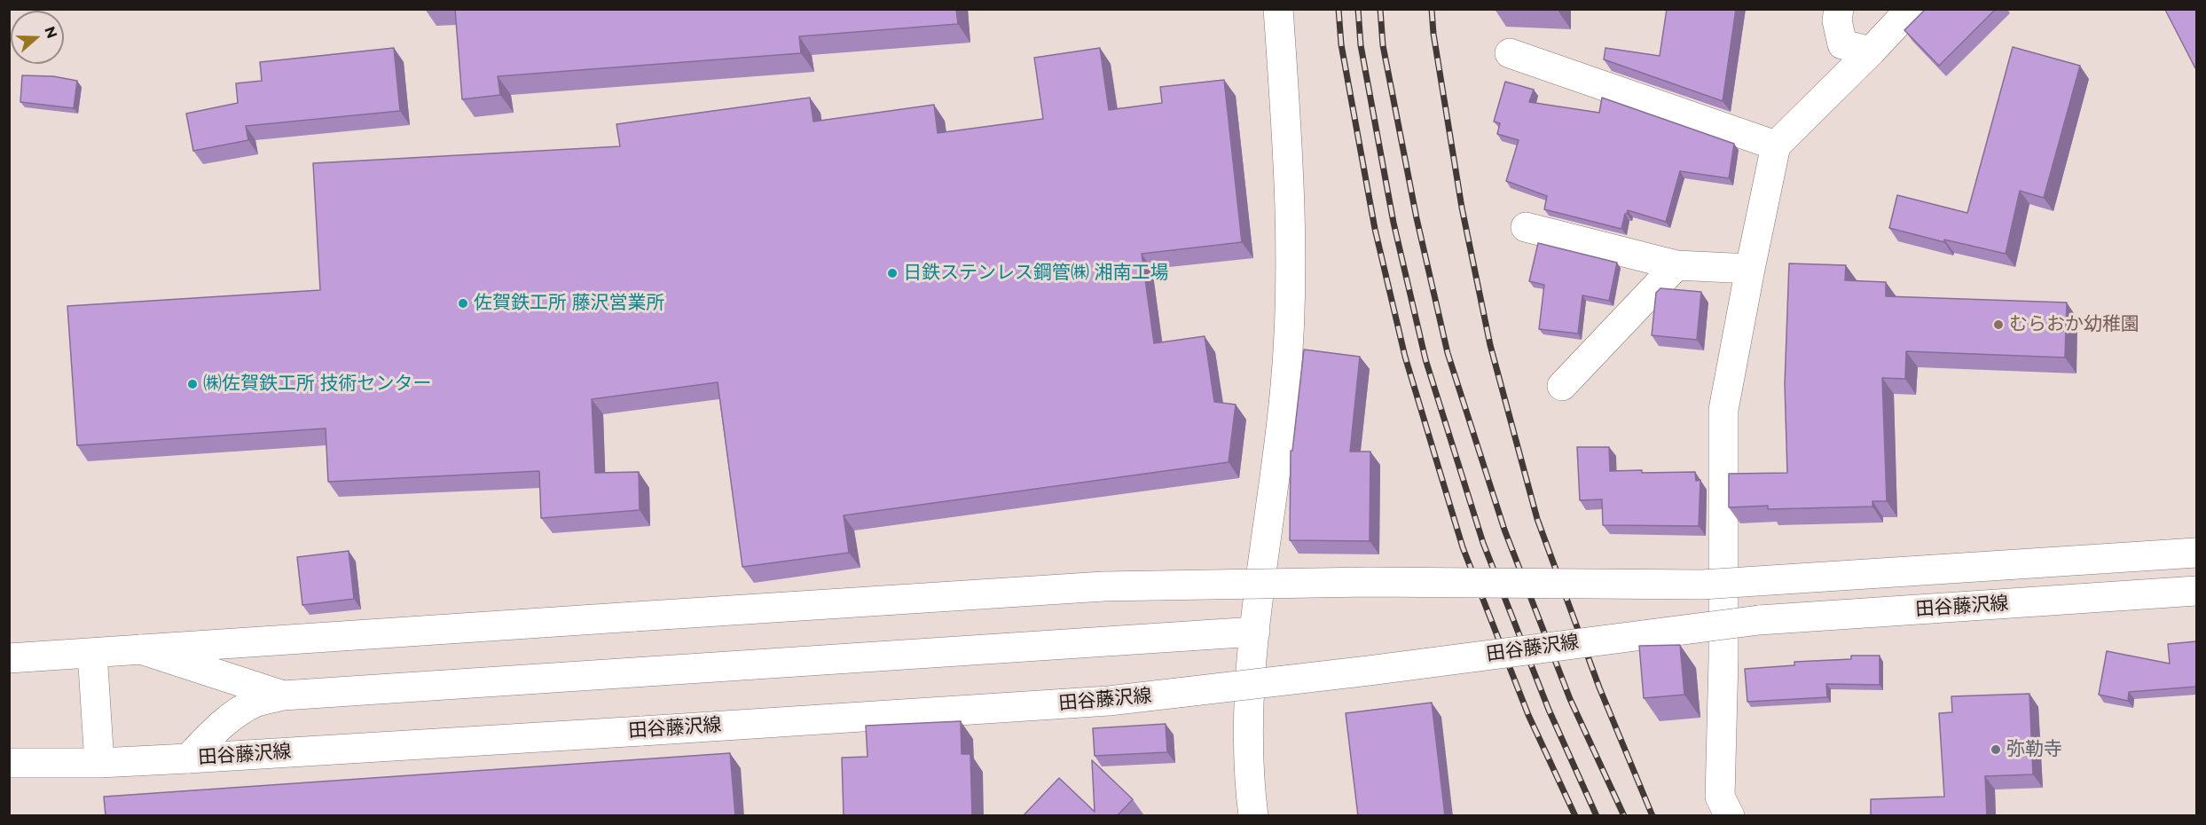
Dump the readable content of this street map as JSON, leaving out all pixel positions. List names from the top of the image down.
{
  "streets": {
    "main road": ["田谷藤沢線"]
  },
  "places": [
    "日鉄ステンレス鋼管㈱ 湘南工場",
    "佐賀鉄工所 藤沢営業所",
    "むらおか幼稚園",
    "㈱佐賀鉄工所 技術センター",
    "弥勒寺"
  ],
  "north": "right"
}
